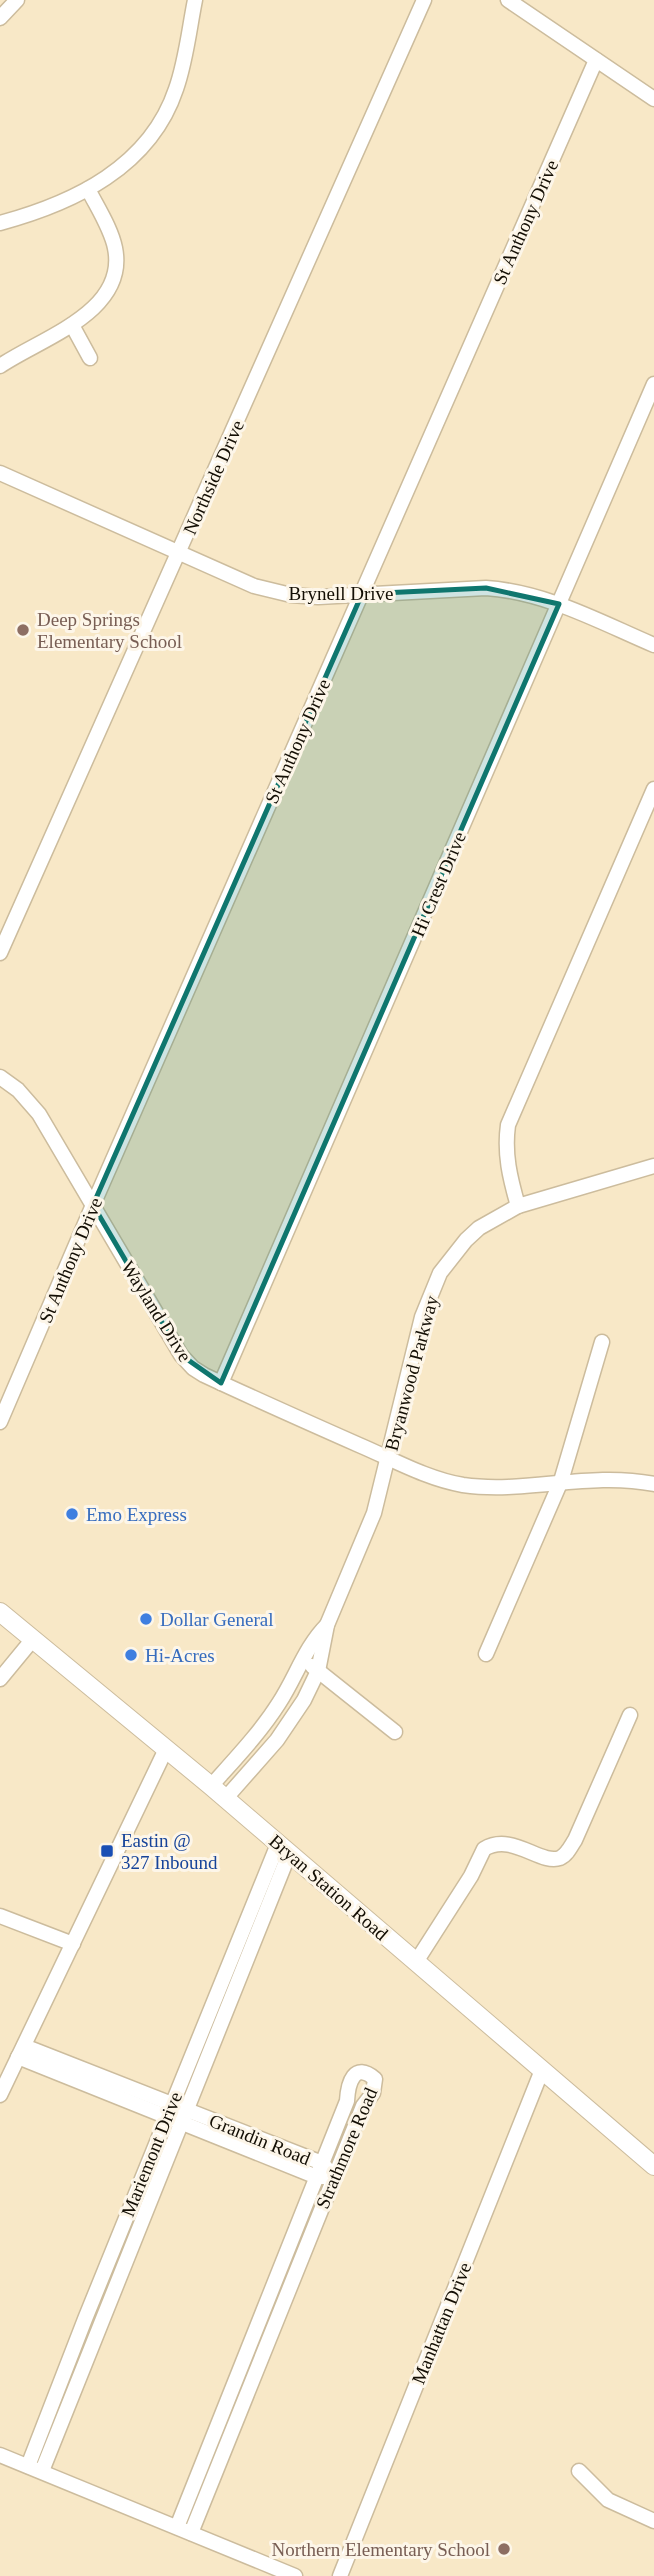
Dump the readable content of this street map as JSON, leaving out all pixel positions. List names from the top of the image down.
{
  "streets": {
    "main road": ["Bryan Station Road"],
    "street": [
      "St Anthony Drive",
      "Northside Drive",
      "Brynell Drive",
      "Hi Crest Drive",
      "Wayland Drive",
      "Bryanwood Parkway",
      "Grandin Road",
      "Strathmore Road",
      "Mariemont Drive",
      "Manhattan Drive"
    ]
  },
  "crossings": [
    ["St Anthony Drive", "Brynell Drive"],
    ["St Anthony Drive", "Wayland Drive"],
    ["Northside Drive", "Brynell Drive"],
    ["Brynell Drive", "Hi Crest Drive"],
    ["Hi Crest Drive", "Wayland Drive"],
    ["Wayland Drive", "Bryanwood Parkway"],
    ["Bryanwood Parkway", "Bryan Station Road"],
    ["Bryan Station Road", "Mariemont Drive"],
    ["Bryan Station Road", "Manhattan Drive"],
    ["Grandin Road", "Strathmore Road"],
    ["Grandin Road", "Mariemont Drive"]
  ],
  "places": {
    "other": [
      "Deep Springs Elementary School",
      "Emo Express",
      "Dollar General",
      "Hi-Acres",
      "Northern Elementary School"
    ],
    "transit": ["Eastin @ 327 Inbound"]
  }
}
